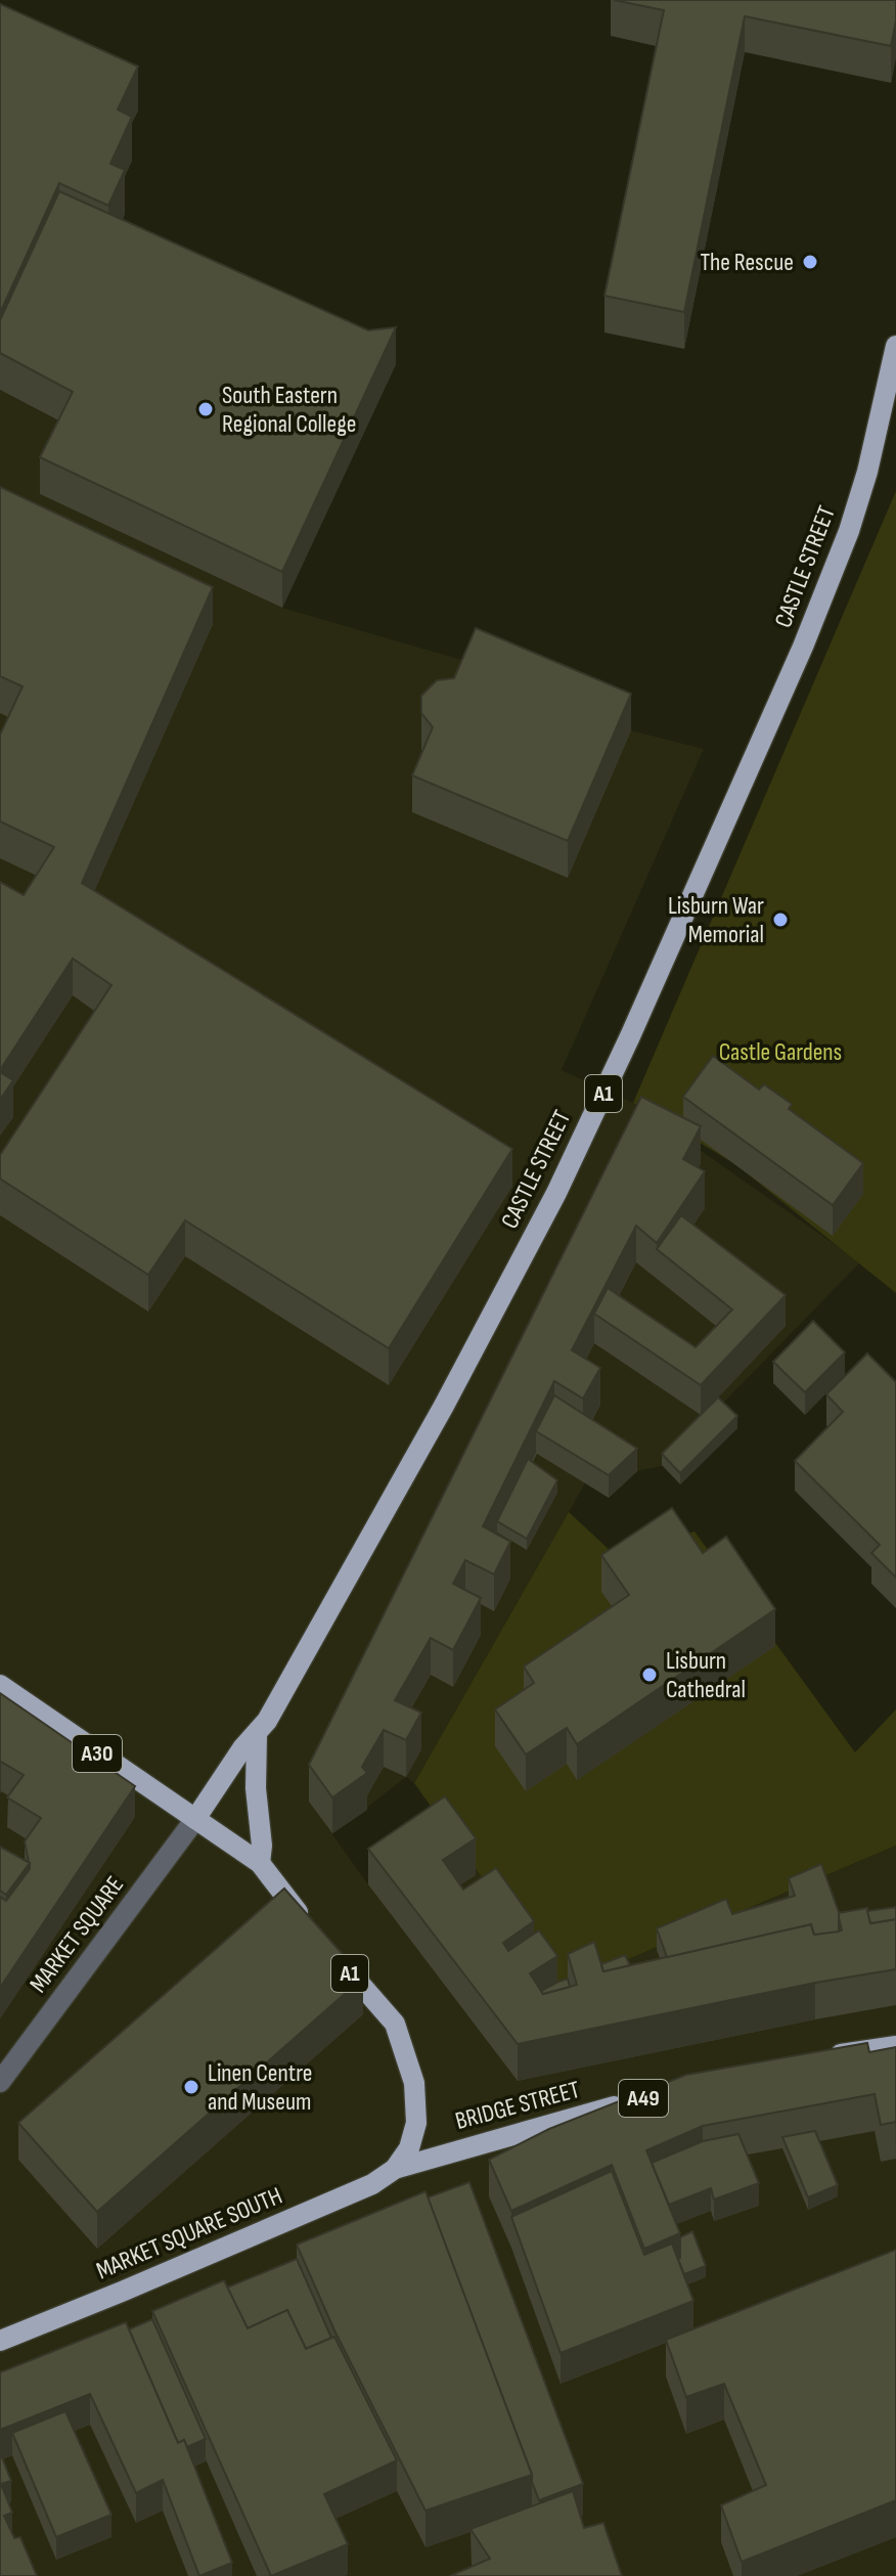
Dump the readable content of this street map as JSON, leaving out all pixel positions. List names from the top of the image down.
{
  "streets": {
    "main road": [
      "CASTLE STREET",
      "A1",
      "A30",
      "A49",
      "BRIDGE STREET",
      "MARKET SQUARE SOUTH"
    ],
    "street": ["MARKET SQUARE"]
  },
  "crossings": [
    ["CASTLE STREET", "A1"],
    ["CASTLE STREET", "A30"],
    ["CASTLE STREET", "MARKET SQUARE"],
    ["A1", "A30"],
    ["A1", "MARKET SQUARE"],
    ["A1", "BRIDGE STREET"],
    ["A1", "MARKET SQUARE SOUTH"],
    ["A30", "MARKET SQUARE"],
    ["BRIDGE STREET", "MARKET SQUARE SOUTH"]
  ],
  "parks": ["Castle Gardens"],
  "places": [
    "The Rescue",
    "South Eastern Regional College",
    "Lisburn War Memorial",
    "Lisburn Cathedral",
    "Linen Centre and Museum"
  ]
}
